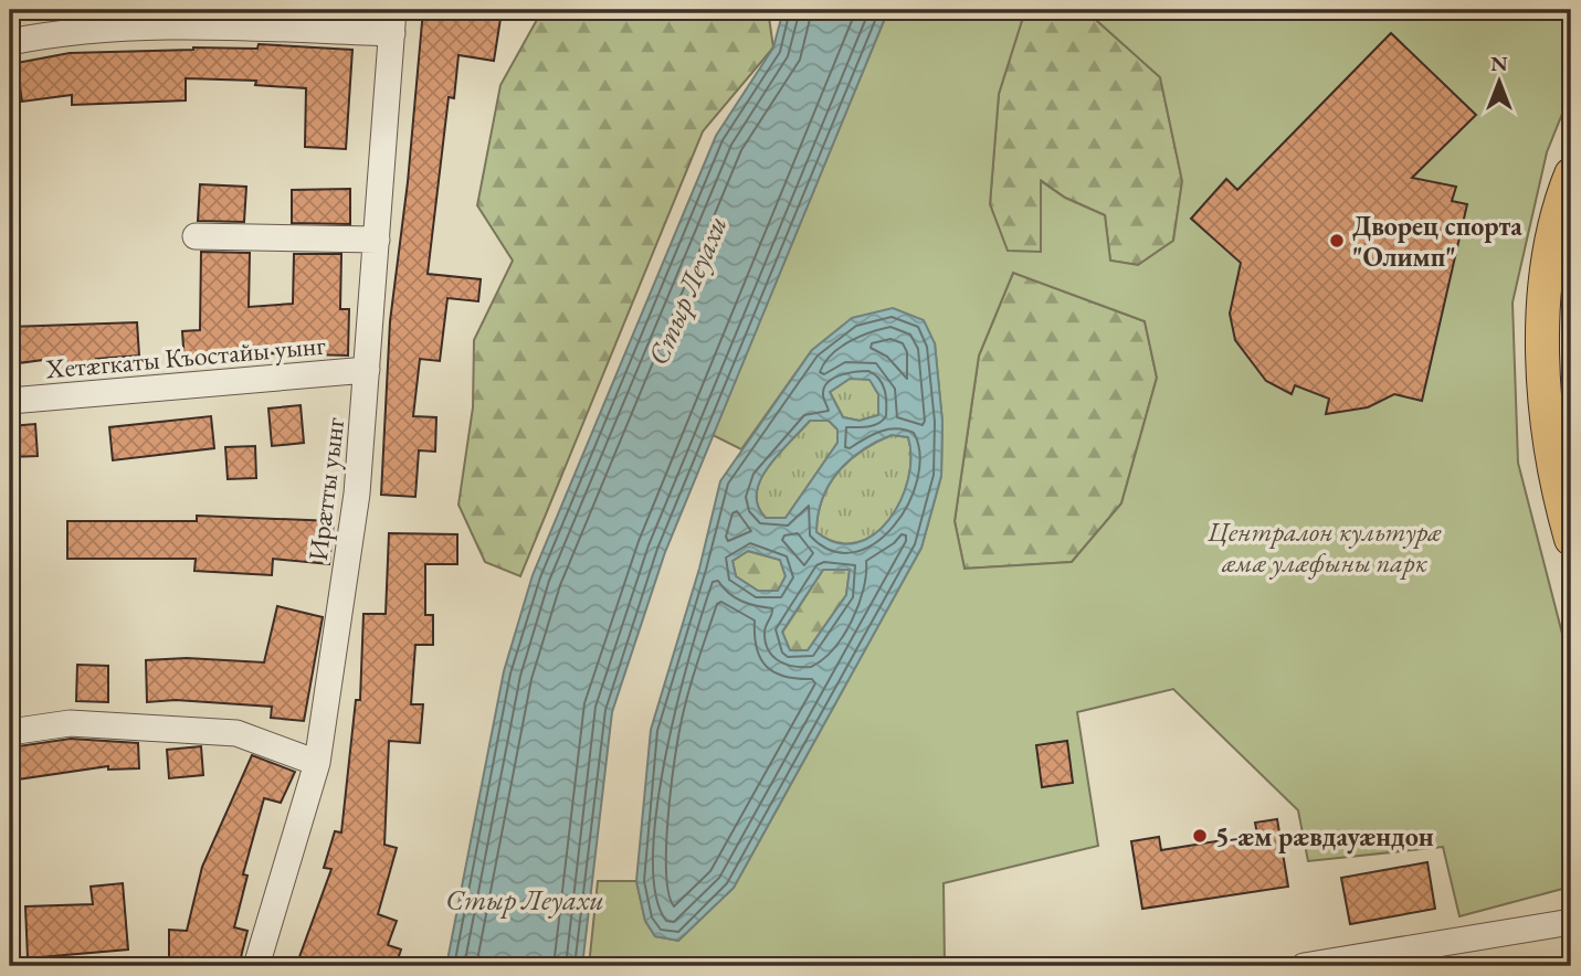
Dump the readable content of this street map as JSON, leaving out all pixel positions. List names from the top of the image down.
{
  "streets": {
    "street": ["Хетæгкаты Къостайы уынг", "Ирæтты уынг"]
  },
  "crossings": [
    ["Хетæгкаты Къостайы уынг", "Ирæтты уынг"]
  ],
  "water": ["Стыр Леуахи"],
  "parks": ["Централон культурæ æмæ улæфыны парк"],
  "places": ["Дворец спорта \"Олимп\"", "5-æм рӕвдауӕндон"],
  "north": "top"
}
